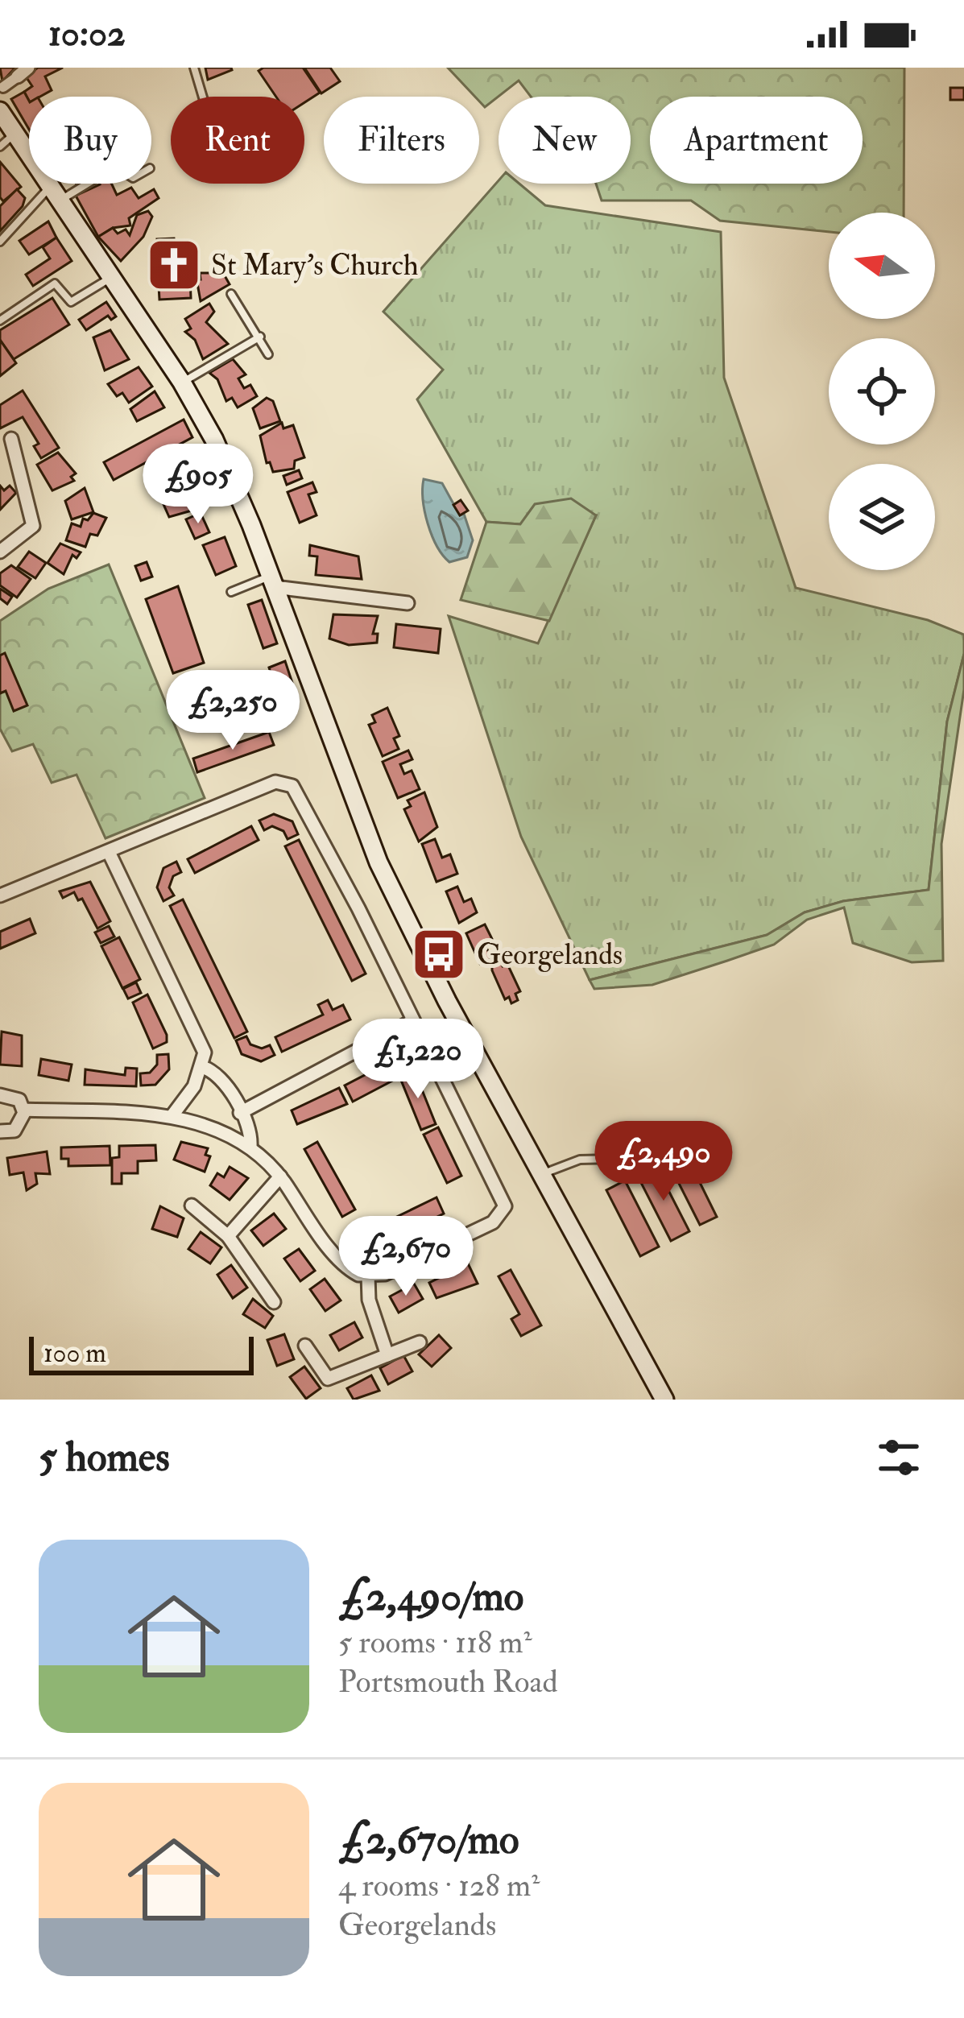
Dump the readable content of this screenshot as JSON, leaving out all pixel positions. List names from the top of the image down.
{
  "places": {
    "church": ["St Mary's Church"],
    "bus stop": ["Georgelands"]
  },
  "scale_bar": "100 m",
  "north": "left",
  "page": {
    "status": "10:02",
    "chip": [
      "Buy",
      "Rent",
      "Filters",
      "New",
      "Apartment"
    ],
    "price": [
      "£905",
      "£2,250",
      "£1,220",
      "£2,490",
      "£2,670"
    ],
    "scale": "100 m",
    "heading": "5 homes",
    "list": [
      {
        "name": "£2,490/mo",
        "note": "5 rooms · 118 m² · Portsmouth Road"
      },
      {
        "name": "£2,670/mo",
        "note": "4 rooms · 128 m² · Georgelands"
      }
    ]
  }
}
